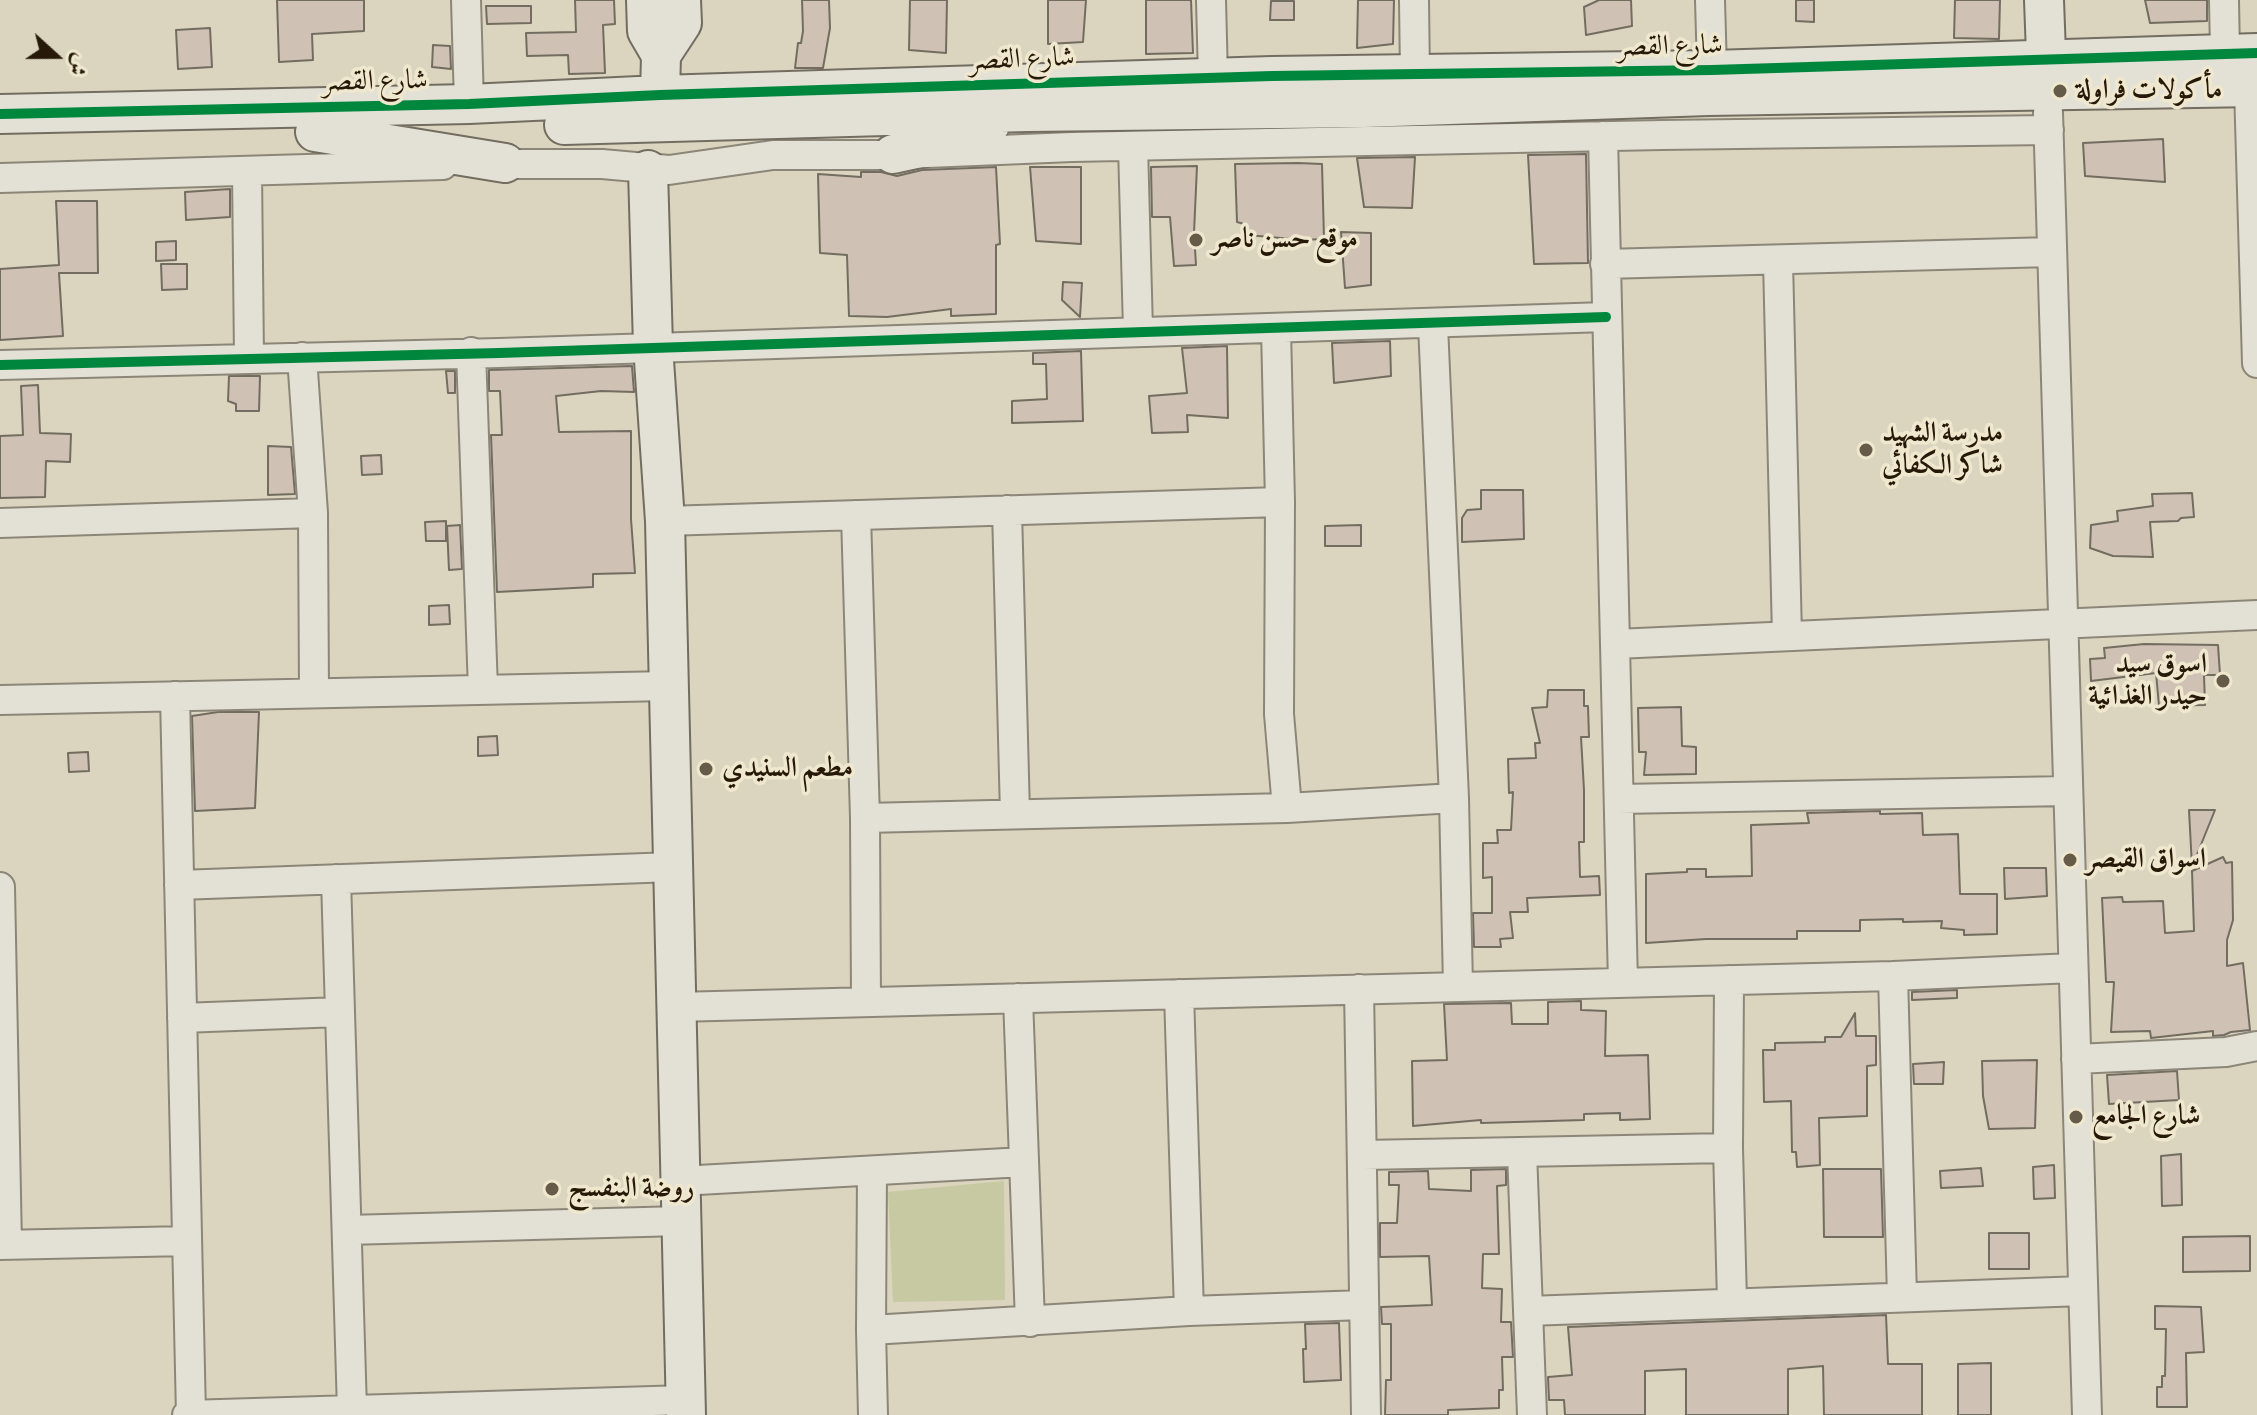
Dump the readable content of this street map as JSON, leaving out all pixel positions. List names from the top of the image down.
{
  "streets": {
    "street": ["شارع القصر"]
  },
  "places": [
    "مأكولات فراولة",
    "موقع حسن ناصر",
    "مدرسة الشهيد شاكر الكفائي",
    "اسوق سيد حيدر الغذائية",
    "مطعم السنيدي",
    "اسواق القيصر",
    "شارع الجامع",
    "روضة البنفسج"
  ],
  "north": "right"
}
